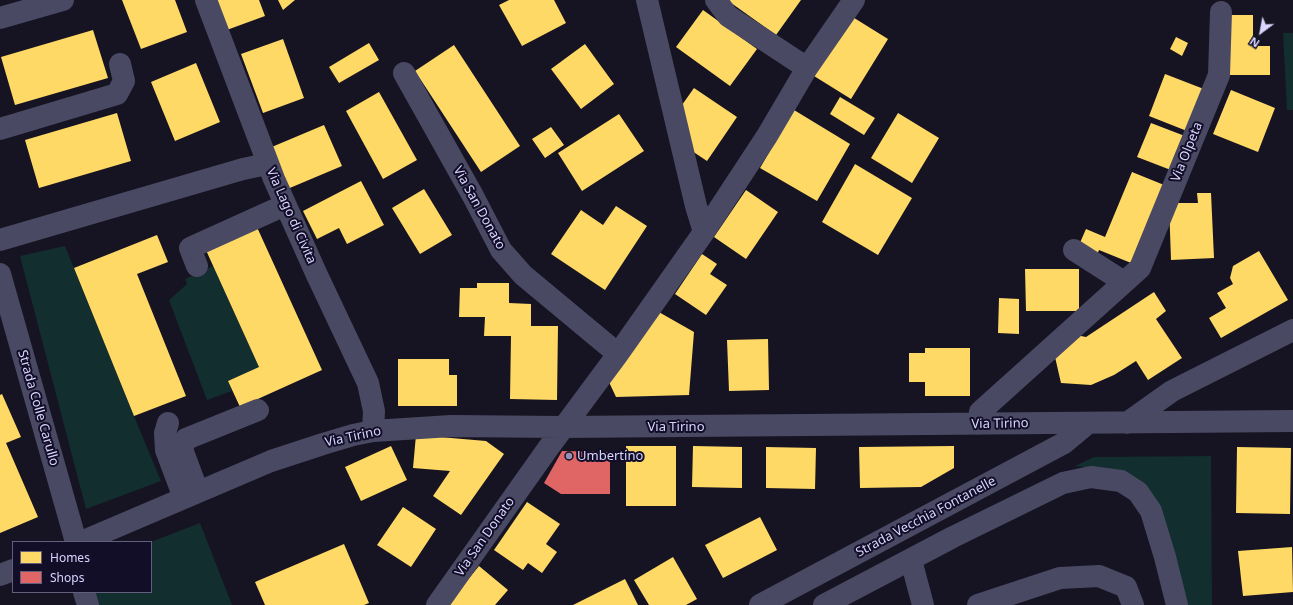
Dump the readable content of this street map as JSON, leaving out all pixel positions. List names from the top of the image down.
{
  "streets": {
    "street": [
      "Via Olpeta",
      "Via San Donato",
      "Via Lago di Civita",
      "Strada Colle Carullo",
      "Via Tirino",
      "Strada Vecchia Fontanelle"
    ]
  },
  "crossings": [
    ["Via Olpeta", "Via Tirino"],
    ["Via San Donato", "Via Tirino"],
    ["Via Lago di Civita", "Via Tirino"],
    ["Via Tirino", "Strada Vecchia Fontanelle"]
  ],
  "places": ["Umbertino"],
  "legend": ["Homes", "Shops"],
  "north": "bottom left"
}
